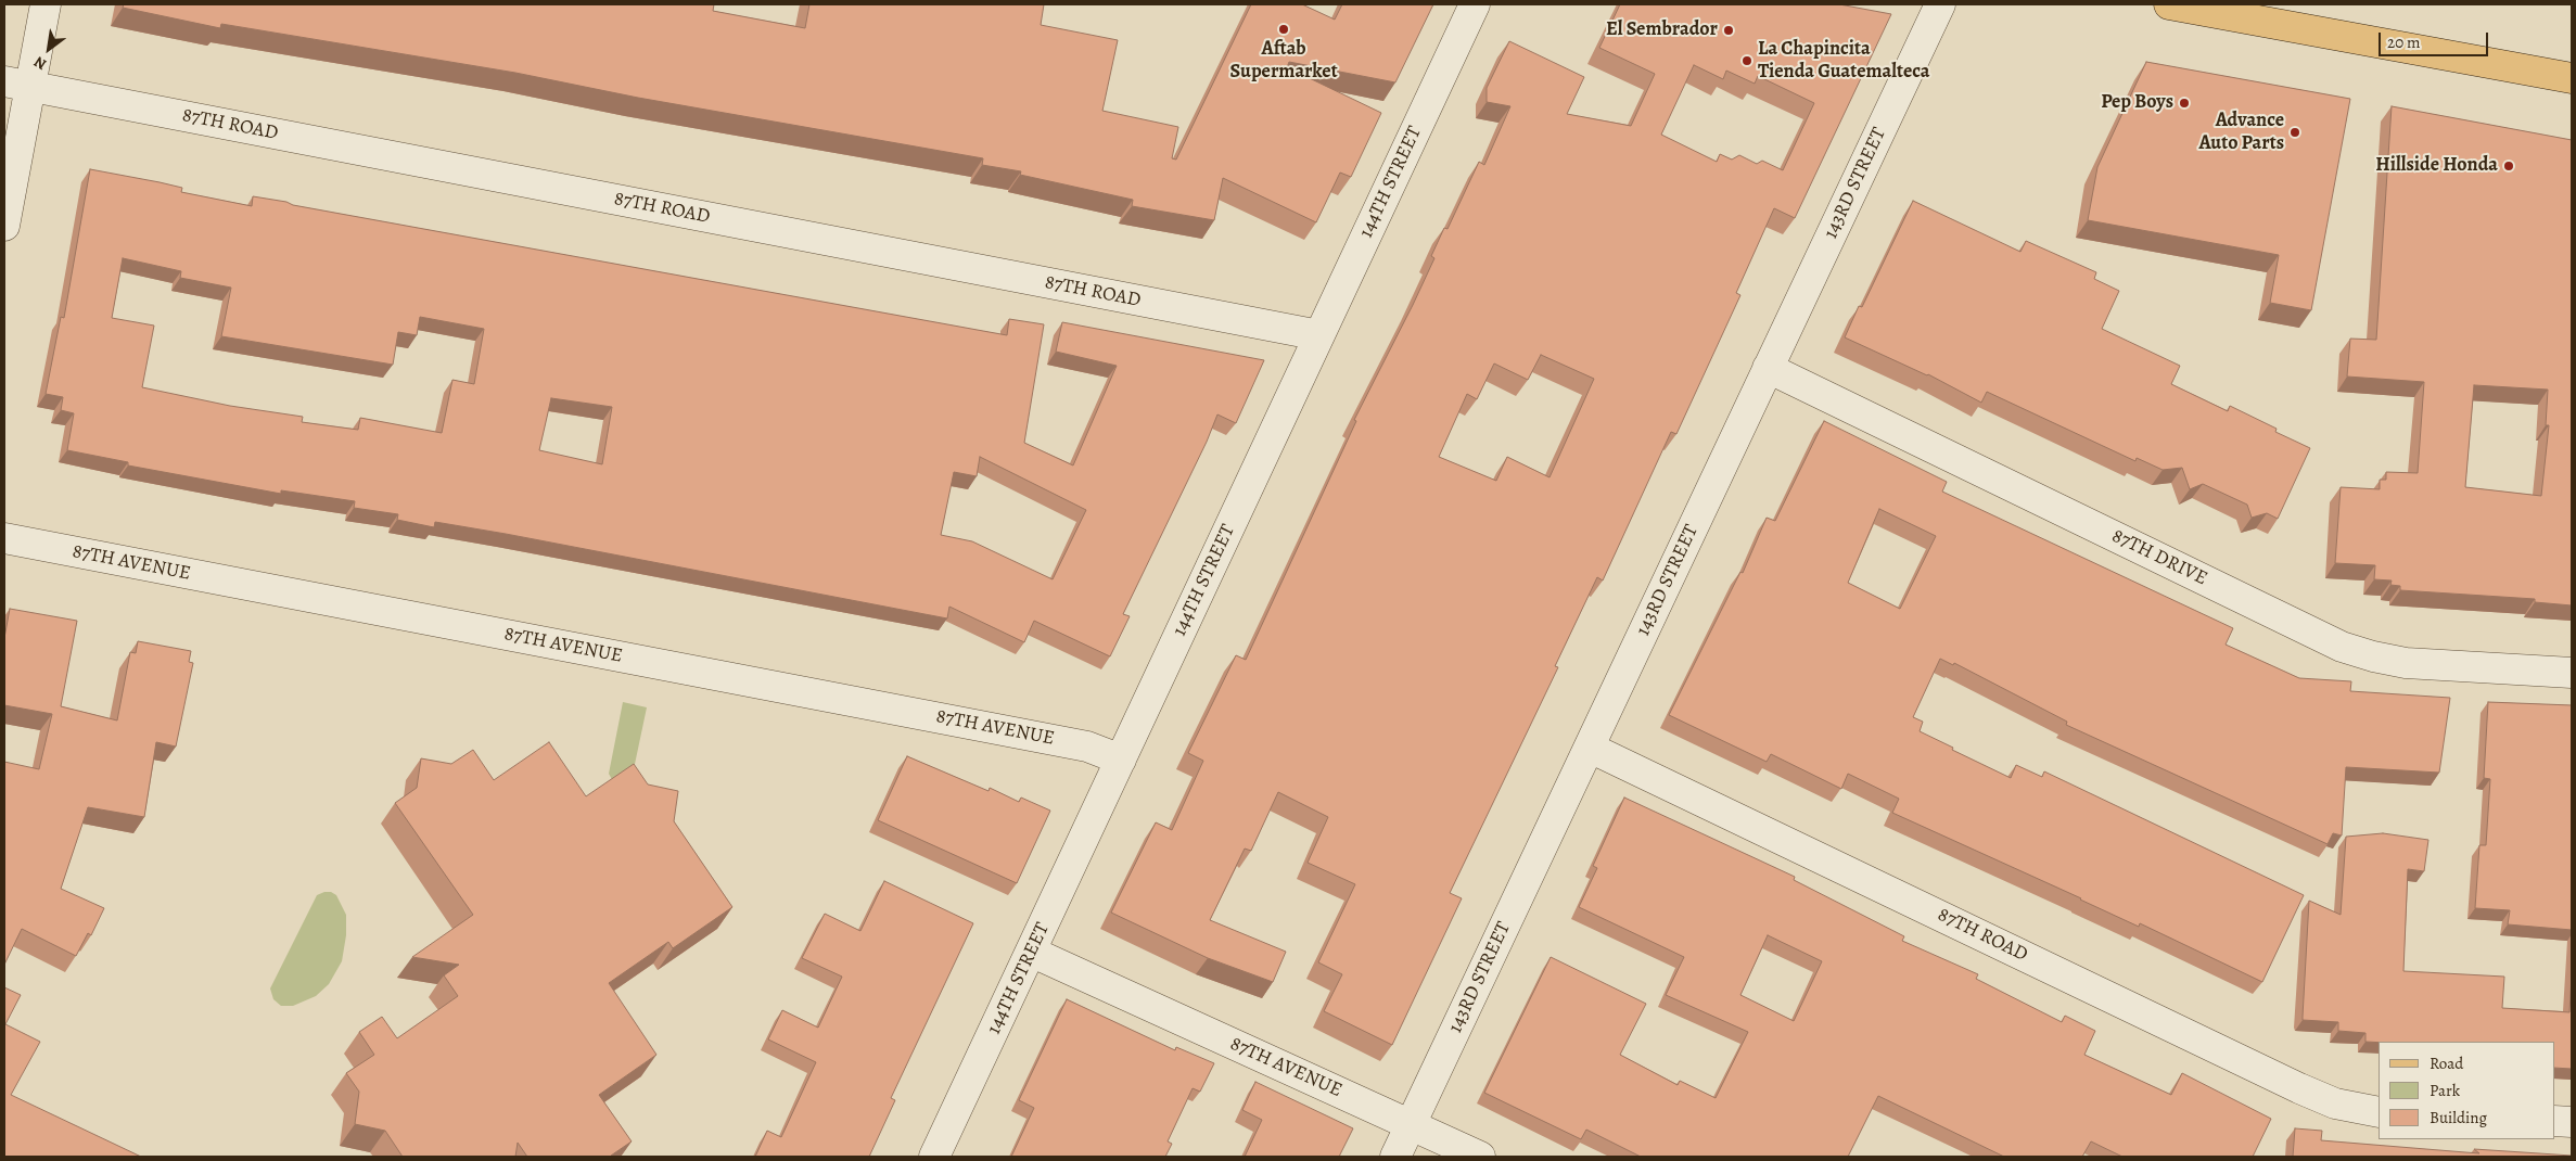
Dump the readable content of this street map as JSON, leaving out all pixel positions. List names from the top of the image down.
{
  "streets": {
    "street": [
      "87TH ROAD",
      "144TH STREET",
      "143RD STREET",
      "87TH DRIVE",
      "87TH AVENUE"
    ]
  },
  "crossings": [
    ["87TH ROAD", "144TH STREET"],
    ["87TH ROAD", "143RD STREET"],
    ["144TH STREET", "87TH AVENUE"],
    ["143RD STREET", "87TH DRIVE"],
    ["143RD STREET", "87TH AVENUE"]
  ],
  "places": [
    "Aftab Supermarket",
    "El Sembrador",
    "La Chapincita Tienda Guatemalteca",
    "Pep Boys",
    "Advance Auto Parts",
    "Hillside Honda"
  ],
  "legend": ["Road", "Park", "Building"],
  "scale_bar": "20 m",
  "north": "bottom left"
}
